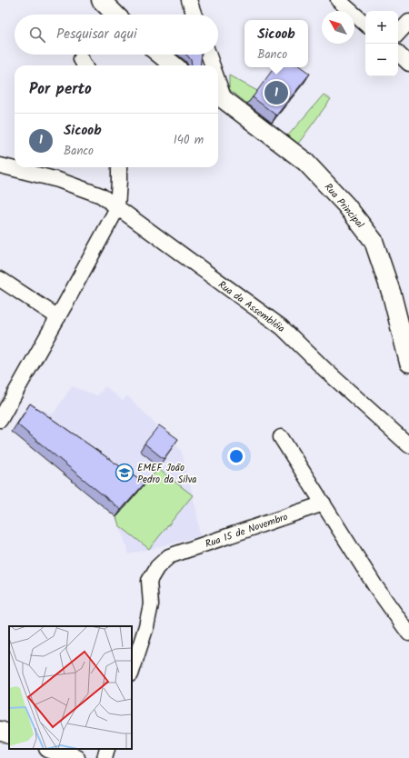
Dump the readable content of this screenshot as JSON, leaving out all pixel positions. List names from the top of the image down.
{
  "streets": {
    "street": ["Rua Principal", "Rua da Assembléia", "Rua 15 de Novembro"]
  },
  "places": {
    "school or university": ["EMEF João Pedro da Silva"]
  },
  "north": "top left",
  "page": {
    "map_buttons": ["+", "−"],
    "search": "Pesquisar aqui",
    "popup": ["Sicoob", "Banco"],
    "heading": "Por perto",
    "pins": "1",
    "list": [
      {
        "mark": "1",
        "name": "Sicoob",
        "note": "Banco",
        "value": "140 m"
      }
    ]
  }
}
